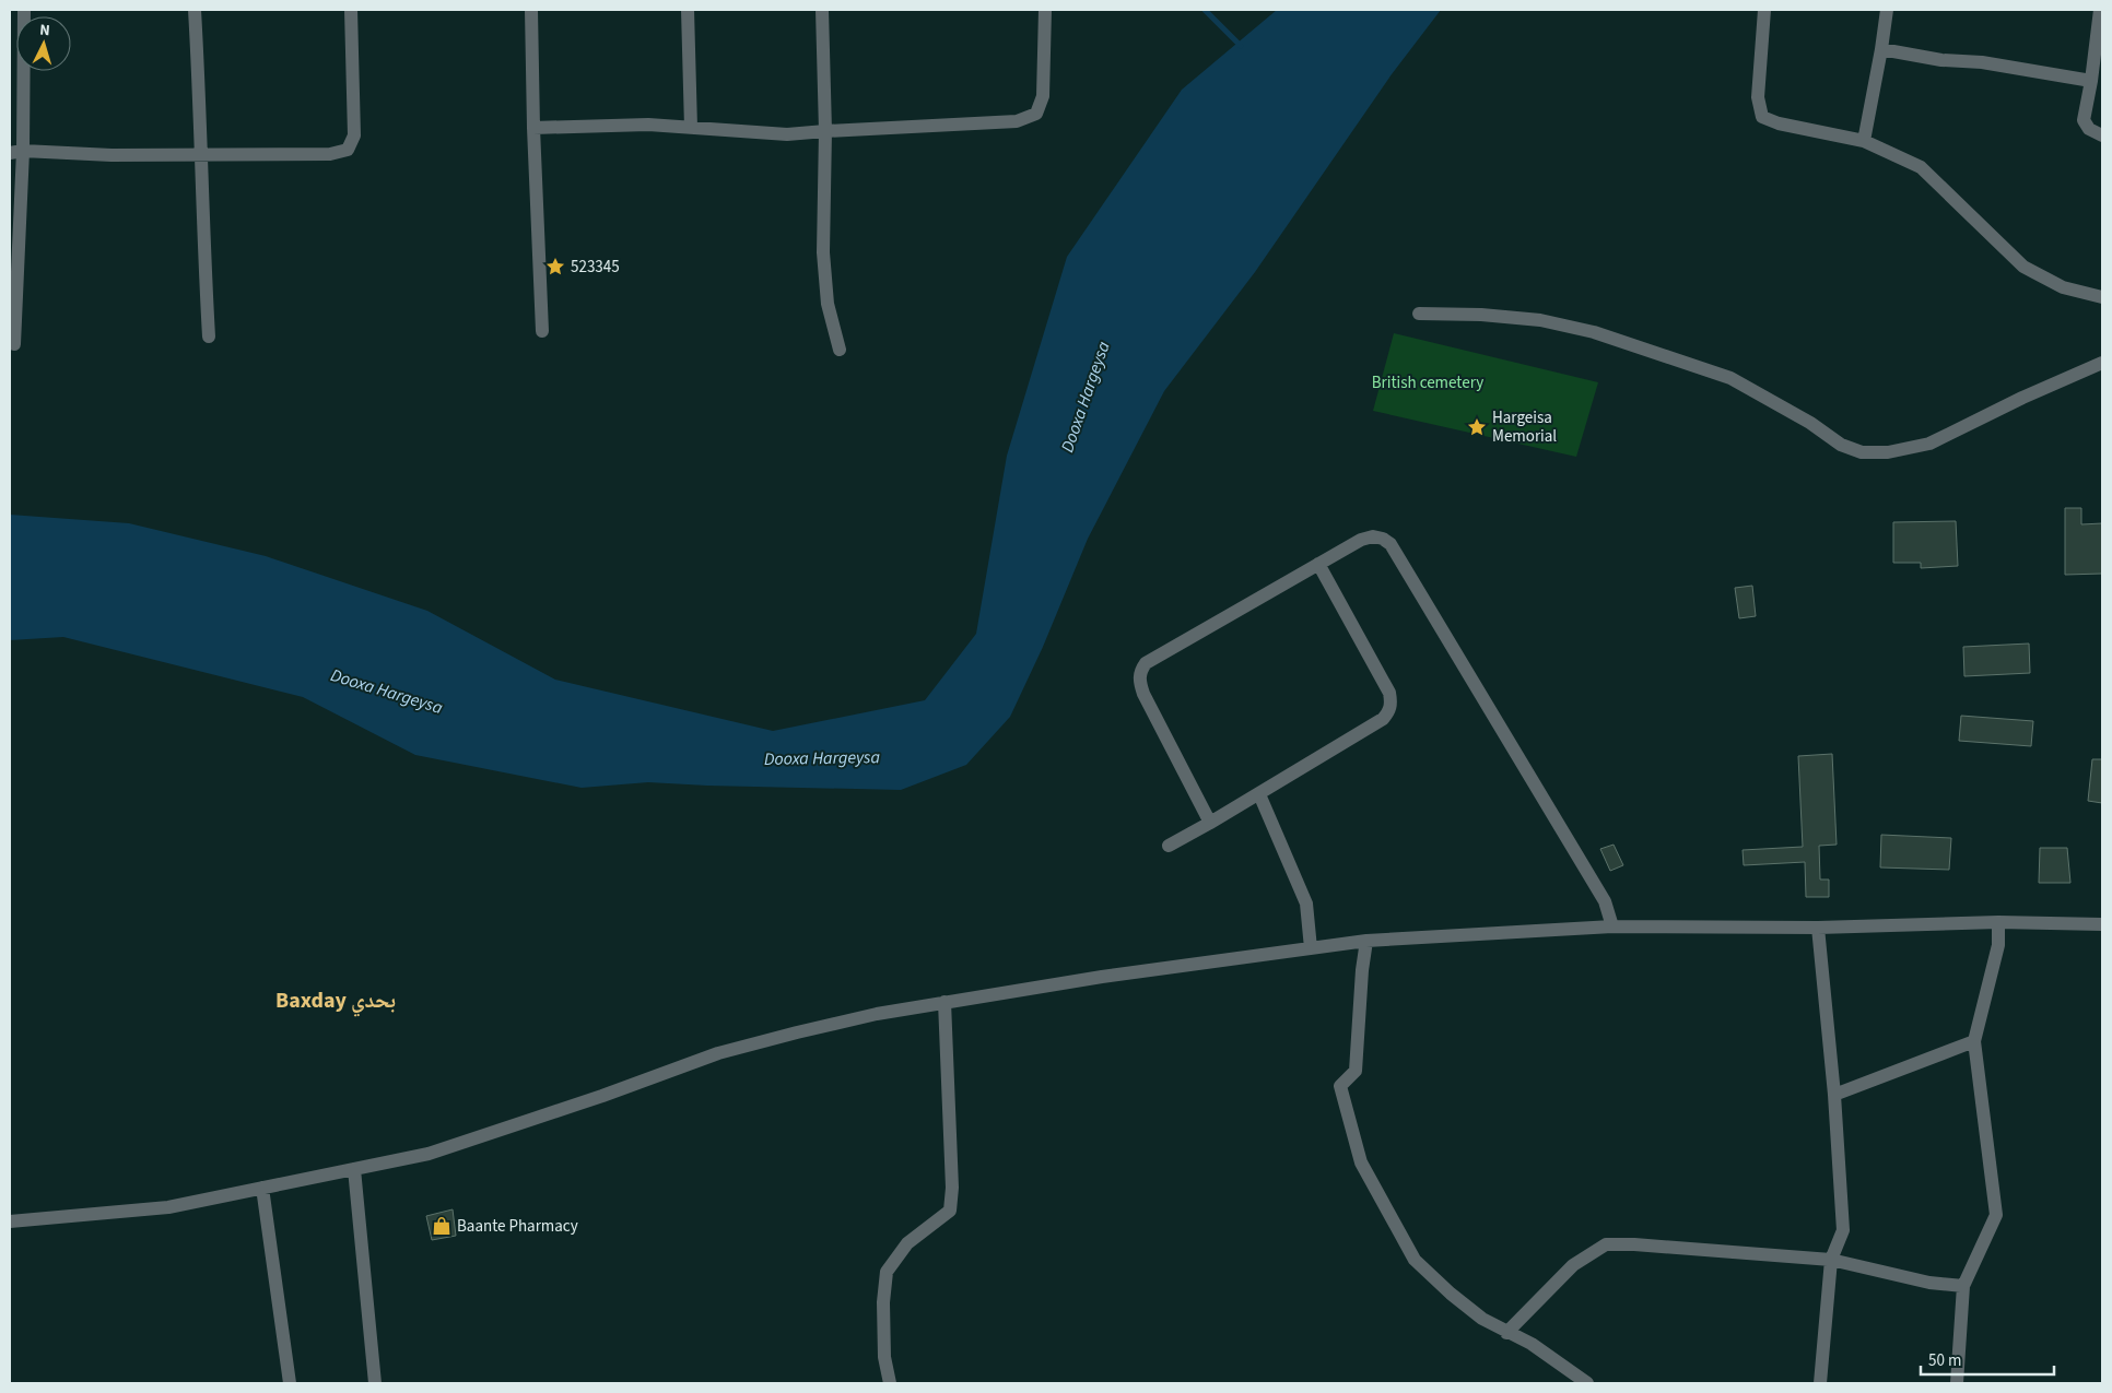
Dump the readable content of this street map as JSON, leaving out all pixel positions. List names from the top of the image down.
{
  "districts": ["Baxday بحدي"],
  "water": ["Dooxa Hargeysa"],
  "parks": ["British cemetery"],
  "places": {
    "place": ["523345", "Hargeisa Memorial"],
    "shop": ["Baante Pharmacy"]
  },
  "scale_bar": "50 m",
  "north": "top"
}
